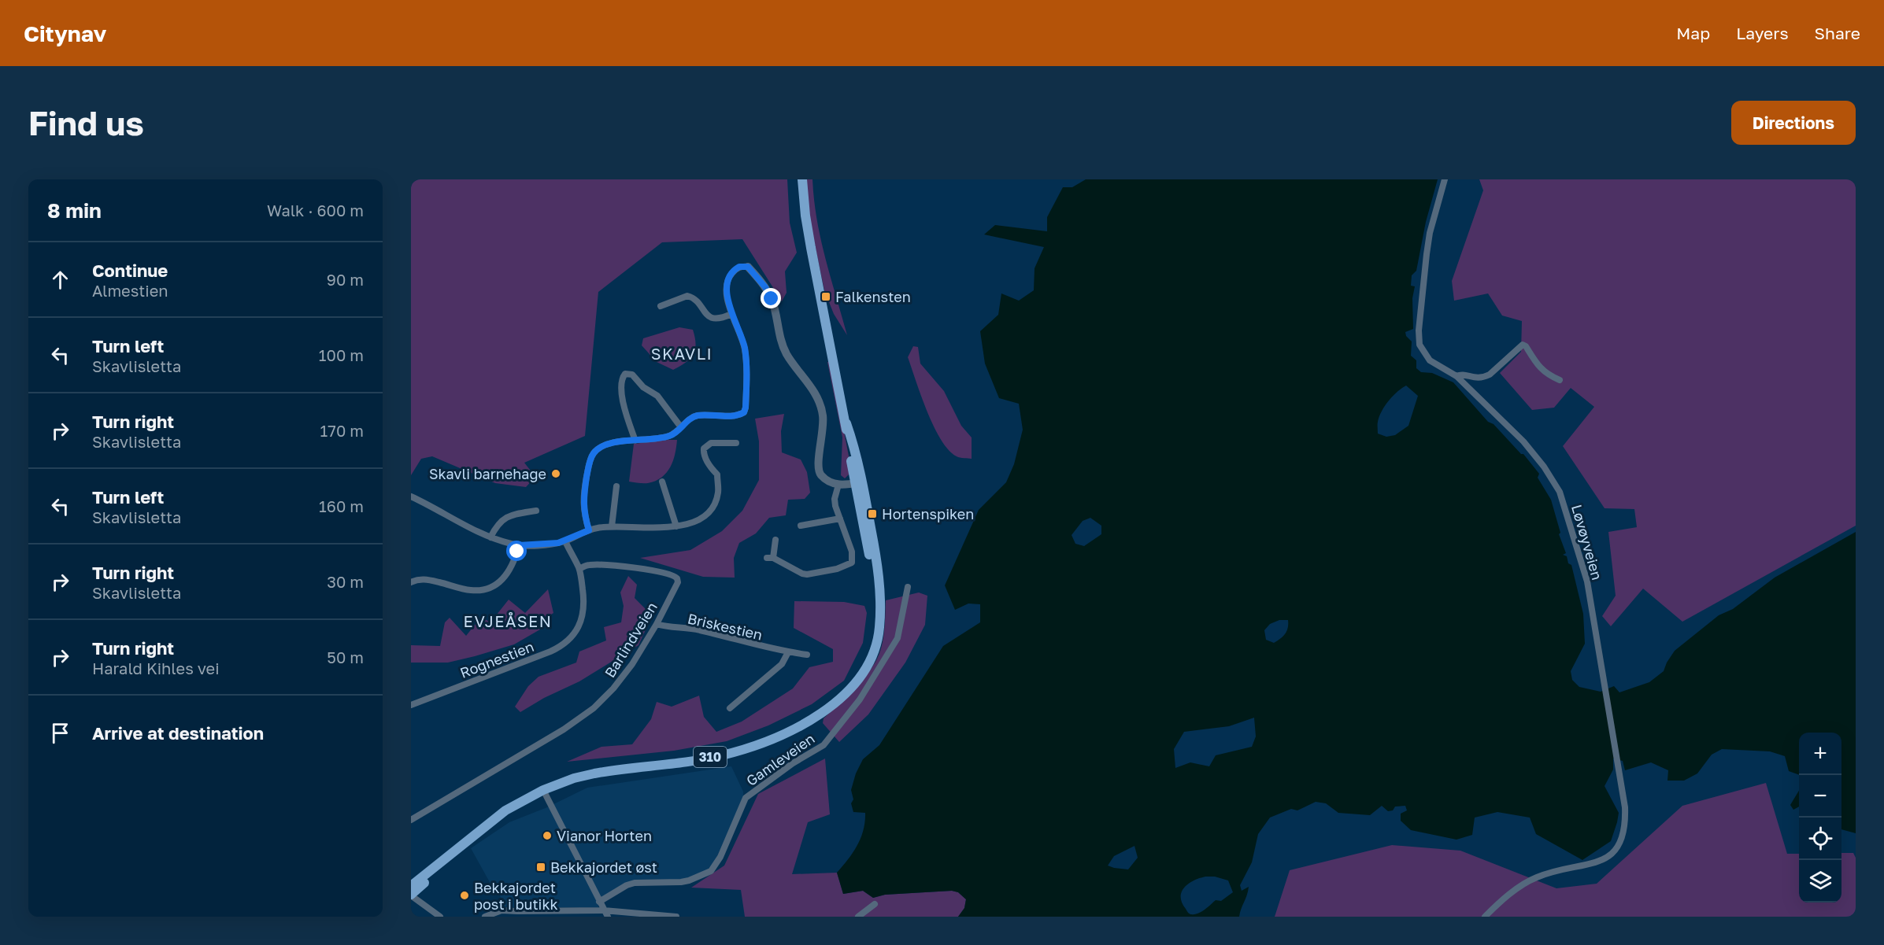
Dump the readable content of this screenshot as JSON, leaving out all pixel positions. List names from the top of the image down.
{
  "streets": {
    "main road": ["310"],
    "street": [
      "Løvøyveien",
      "Briskestien",
      "Barlindveien",
      "Rognestien",
      "Gamleveien"
    ]
  },
  "crossings": [
    ["Briskestien", "Barlindveien"],
    ["Barlindveien", "Rognestien"]
  ],
  "districts": ["SKAVLI", "EVJEÅSEN"],
  "places": {
    "transit": ["Falkensten", "Hortenspiken", "Bekkajordet øst"],
    "other": ["Skavli barnehage", "Vianor Horten", "Bekkajordet post i butikk"]
  },
  "page": {
    "header": "Citynav",
    "nav": ["Map", "Layers", "Share"],
    "buttons": "Directions",
    "title": "Find us",
    "heading": ["8 min", "Walk · 600 m"],
    "list": [
      ["Continue", "Almestien", "90 m"],
      ["Turn left", "Skavlisletta", "100 m"],
      ["Turn right", "Skavlisletta", "170 m"],
      ["Turn left", "Skavlisletta", "160 m"],
      ["Turn right", "Skavlisletta", "30 m"],
      ["Turn right", "Harald Kihles vei", "50 m"],
      "Arrive at destination"
    ],
    "map_buttons": ["+", "−"]
  }
}
